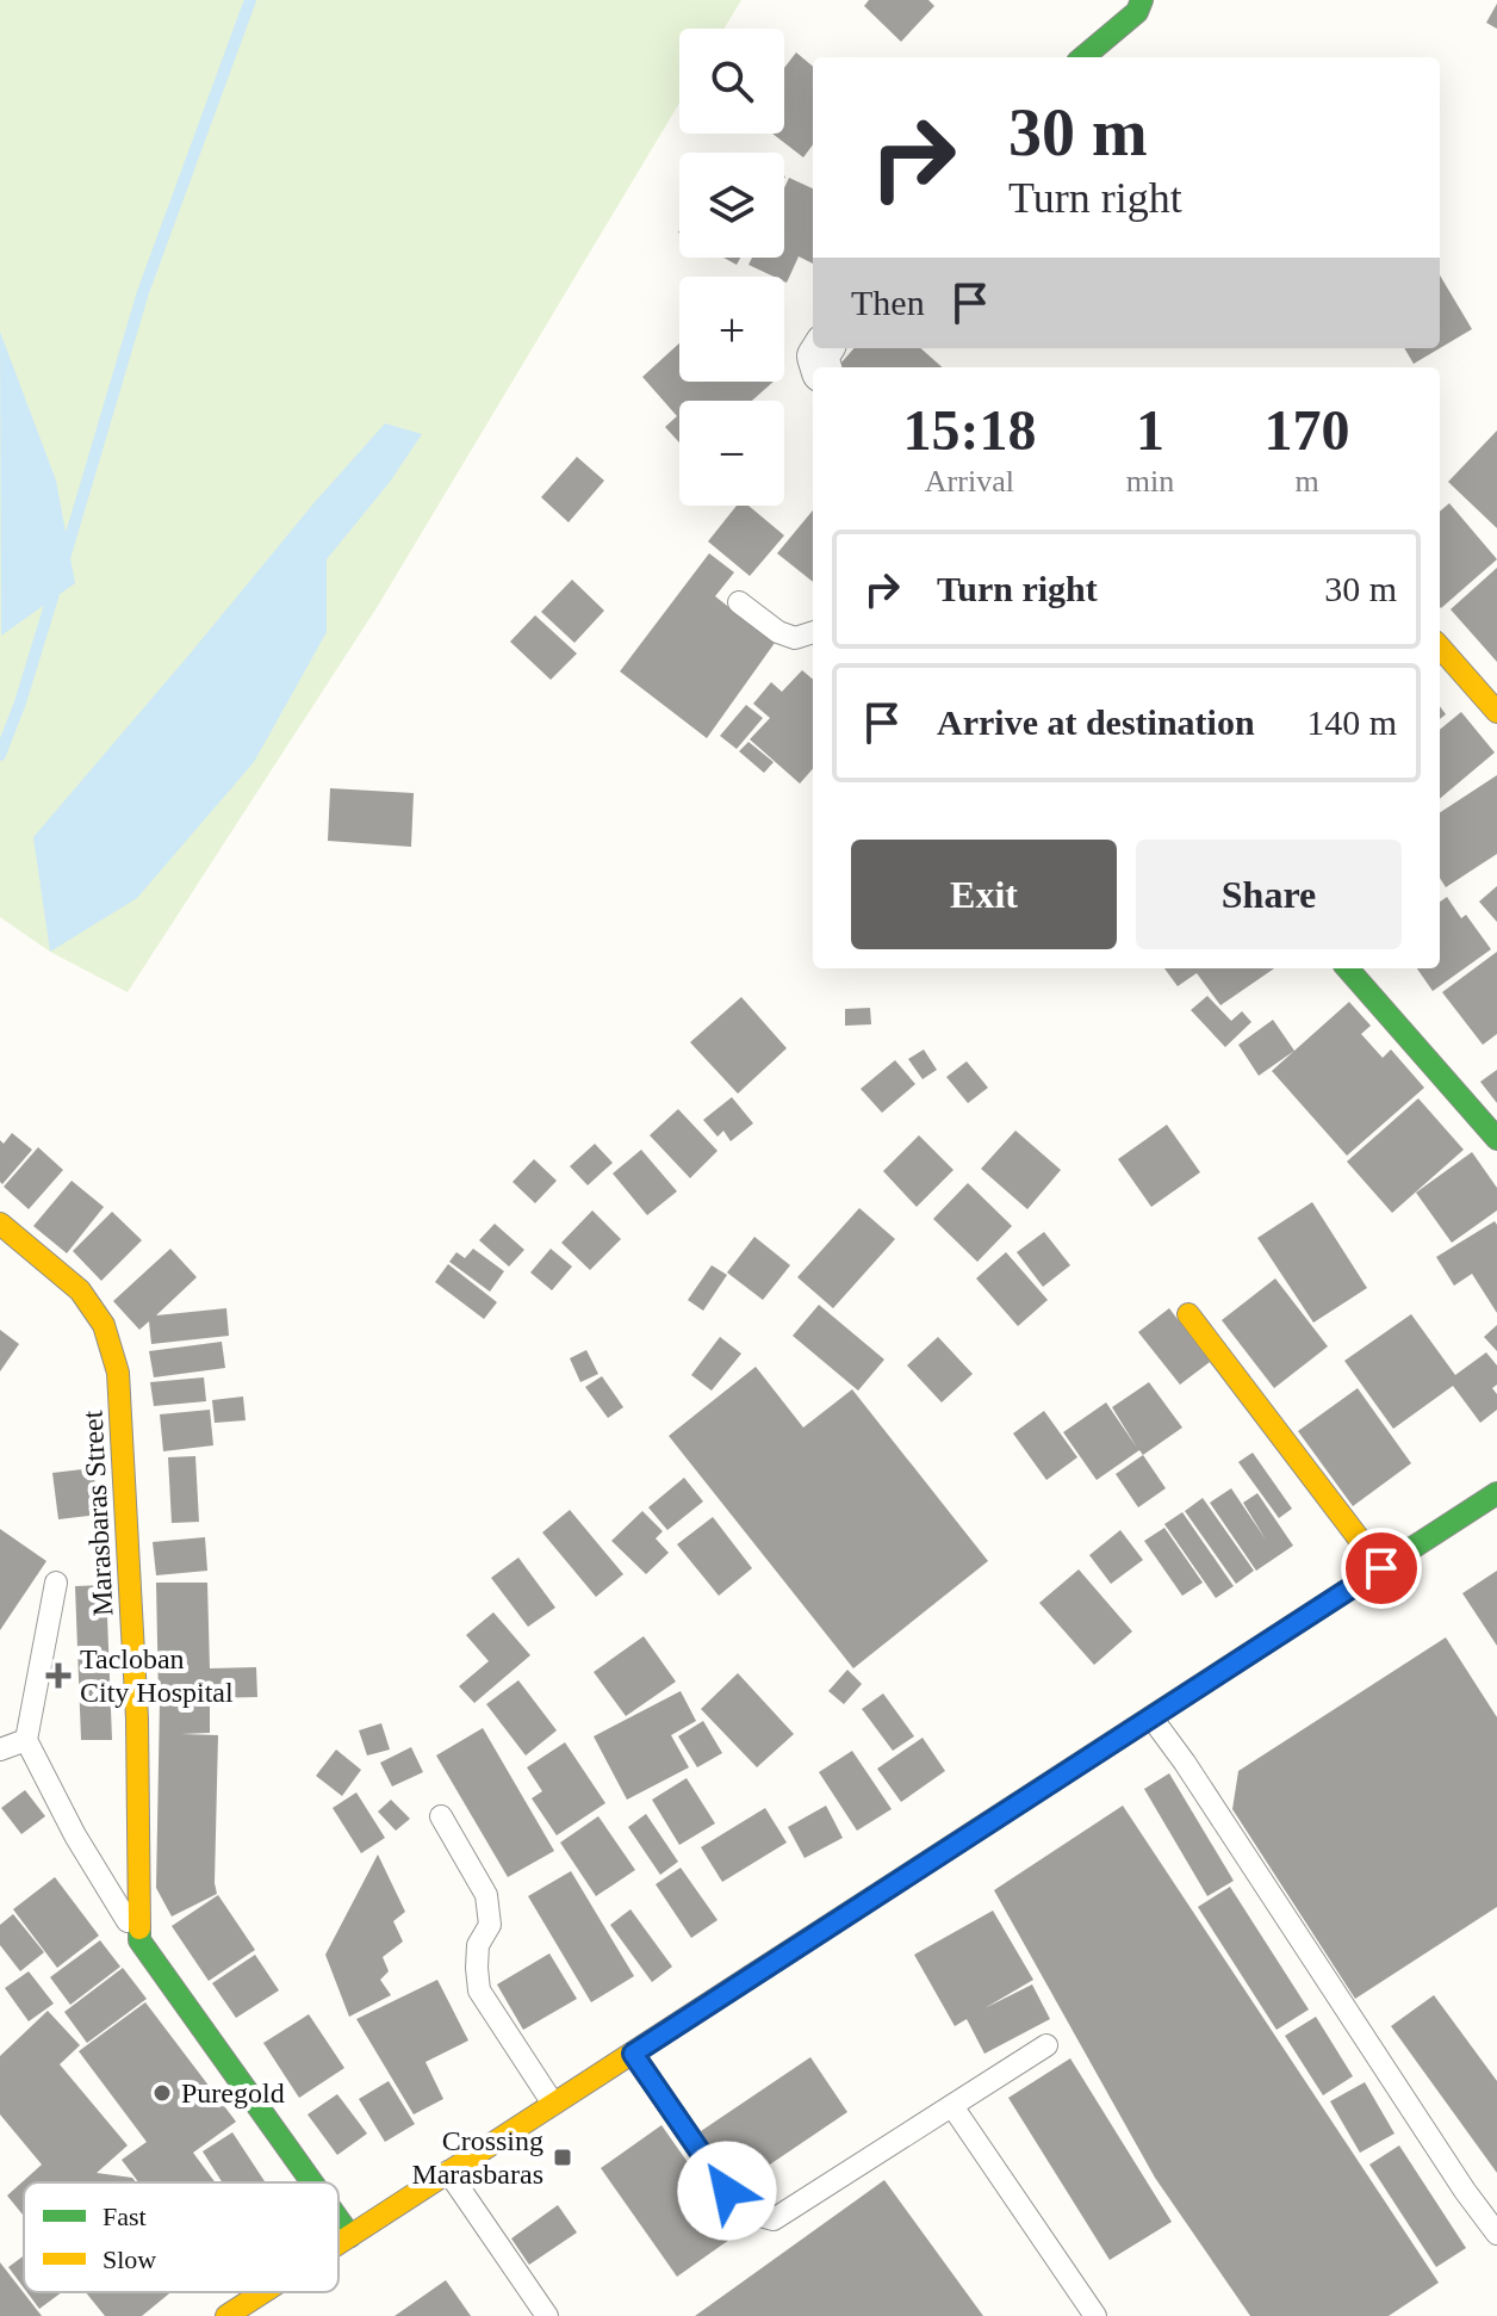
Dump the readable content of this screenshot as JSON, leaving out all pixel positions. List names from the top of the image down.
{
  "streets": {
    "street": ["Marasbaras Street"]
  },
  "places": {
    "health": ["Tacloban City Hospital"],
    "other": ["Puregold"],
    "transit": ["Crossing Marasbaras"]
  },
  "legend": ["Fast", "Slow"],
  "page": {
    "map_buttons": ["+", "−"],
    "turn": ["30 m", "Turn right"],
    "then": "Then",
    "eta": [
      "15:18",
      "Arrival",
      "1",
      "min",
      "170",
      "m"
    ],
    "list": [
      {
        "name": "Turn right",
        "value": "30 m"
      },
      {
        "name": "Arrive at destination",
        "value": "140 m"
      }
    ],
    "buttons": ["Exit", "Share"]
  }
}
